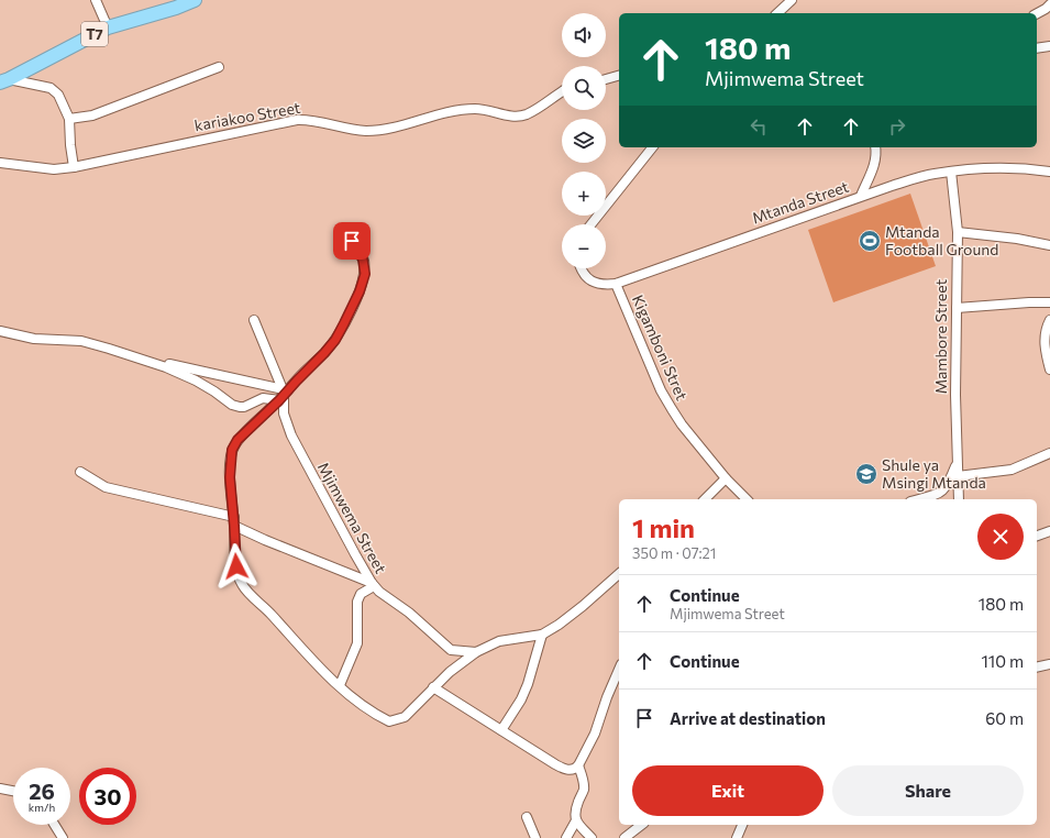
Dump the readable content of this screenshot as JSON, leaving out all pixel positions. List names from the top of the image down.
{
  "streets": {
    "highway": ["T7"],
    "street": [
      "kariakoo Street",
      "Mtanda Street",
      "Mambore Street",
      "Kigamboni Stret",
      "Mjimwema Street"
    ]
  },
  "crossings": [
    ["Mtanda Street", "Mambore Street"],
    ["Mtanda Street", "Kigamboni Stret"]
  ],
  "places": {
    "sports": ["Mtanda Football Ground"],
    "school or university": ["Shule ya Msingi Mtanda"]
  },
  "page": {
    "map_buttons": ["+", "−"],
    "turn": ["180 m", "Mjimwema Street"],
    "heading": ["1 min", "350 m · 07:21"],
    "list": [
      {
        "name": "Continue",
        "note": "Mjimwema Street",
        "value": "180 m"
      },
      {
        "name": "Continue",
        "value": "110 m"
      },
      {
        "name": "Arrive at destination",
        "value": "60 m"
      }
    ],
    "buttons": ["Exit", "Share"],
    "speed": "26 km/h",
    "limit": "30"
  }
}
